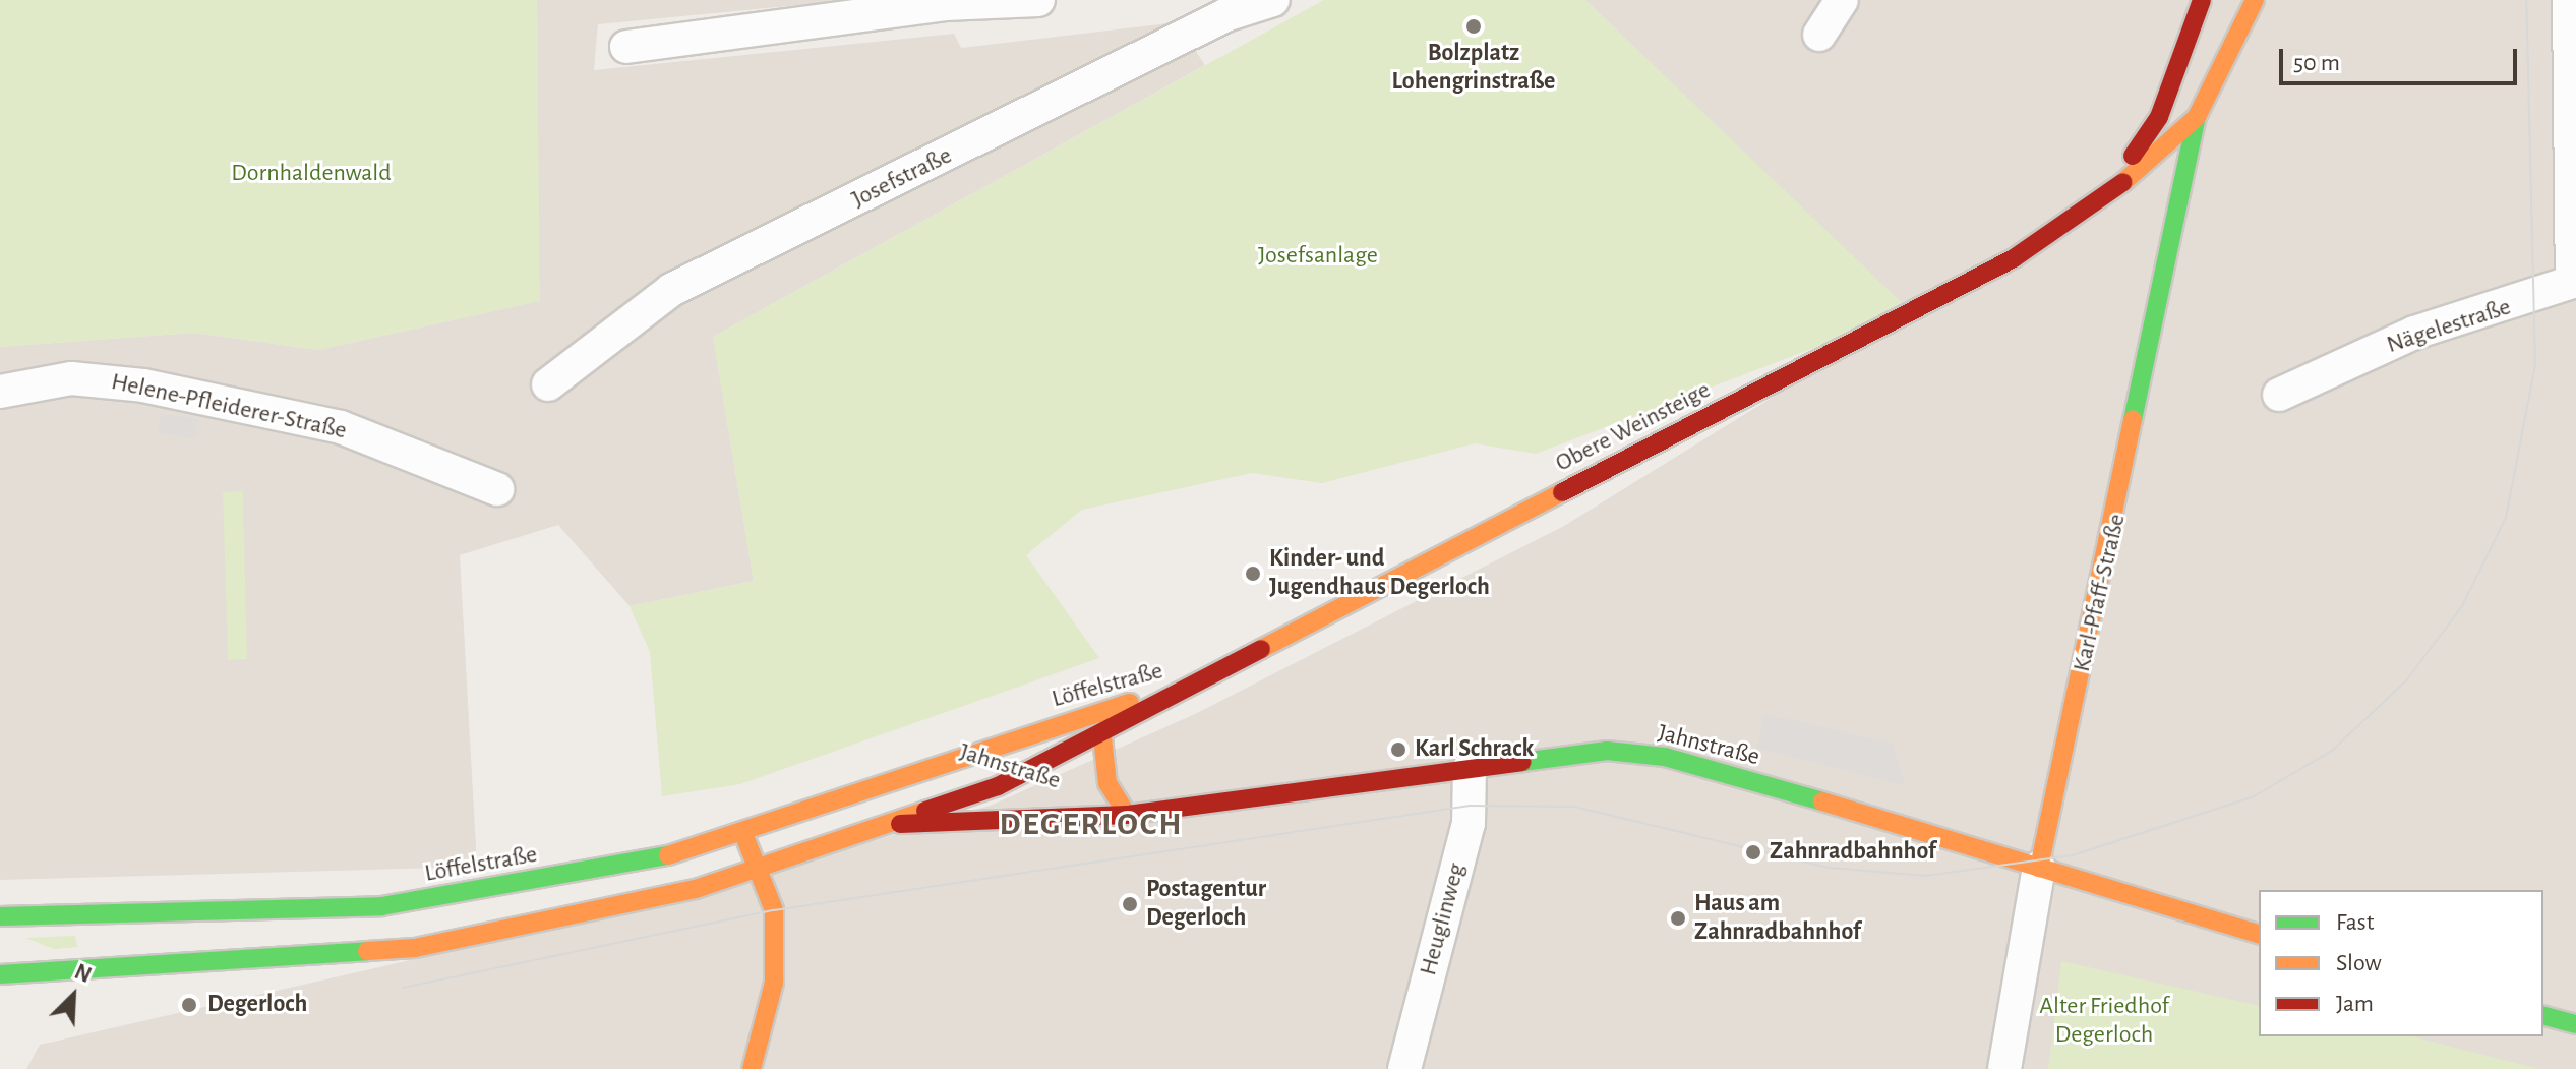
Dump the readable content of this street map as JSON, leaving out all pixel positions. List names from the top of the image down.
{
  "streets": {
    "main road": [
      "Obere Weinsteige",
      "Karl-Pfaff-Straße",
      "Löffelstraße",
      "Jahnstraße"
    ],
    "street": [
      "Josefstraße",
      "Nägelestraße",
      "Helene-Pfleiderer-Straße",
      "Heuglinweg"
    ]
  },
  "crossings": [
    ["Obere Weinsteige", "Karl-Pfaff-Straße"],
    ["Obere Weinsteige", "Löffelstraße"],
    ["Karl-Pfaff-Straße", "Jahnstraße"],
    ["Löffelstraße", "Jahnstraße"],
    ["Jahnstraße", "Heuglinweg"]
  ],
  "districts": ["DEGERLOCH"],
  "parks": ["Dornhaldenwald", "Josefsanlage", "Alter Friedhof Degerloch"],
  "places": [
    "Bolzplatz Lohengrinstraße",
    "Kinder- und Jugendhaus Degerloch",
    "Karl Schrack",
    "Zahnradbahnhof",
    "Postagentur Degerloch",
    "Haus am Zahnradbahnhof",
    "Degerloch"
  ],
  "legend": ["Fast", "Slow", "Jam"],
  "scale_bar": "50 m",
  "north": "top right"
}
